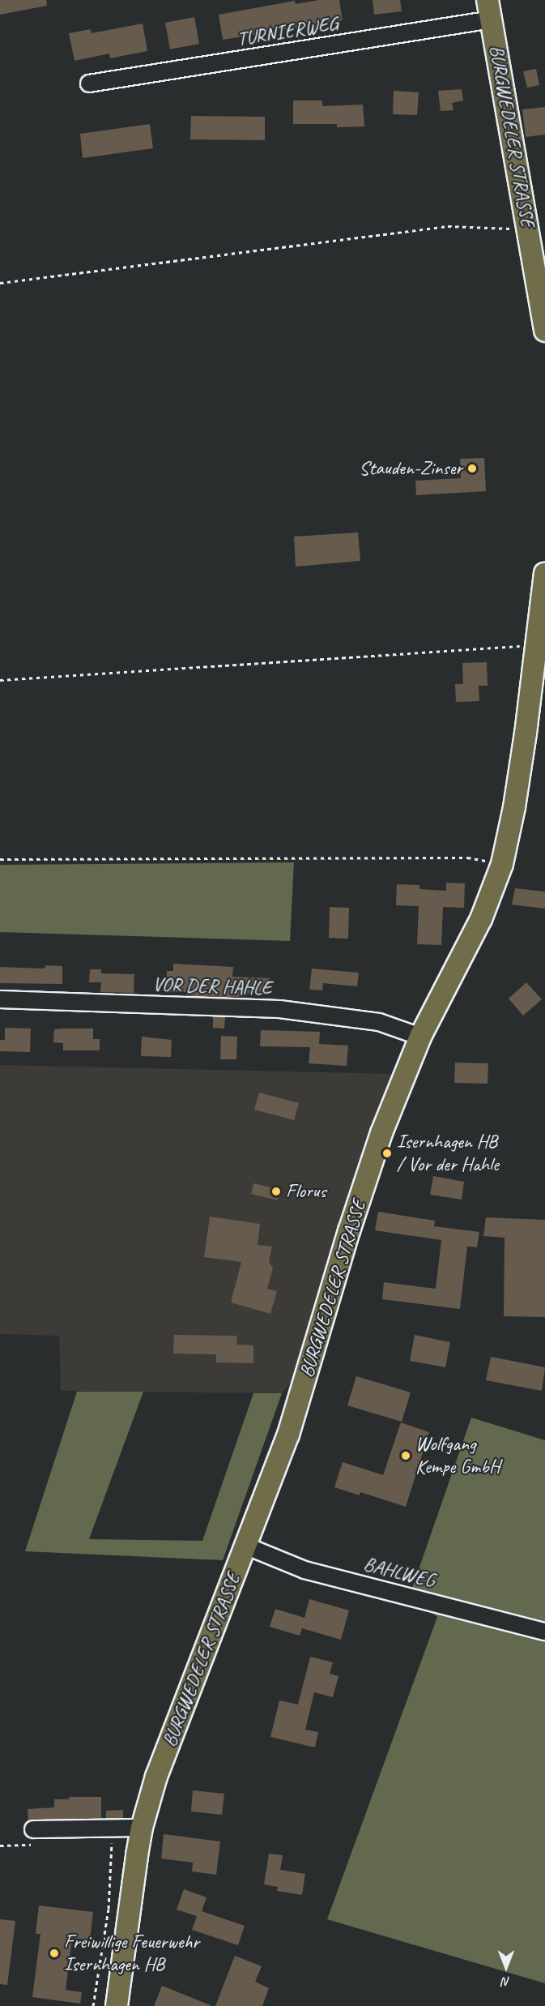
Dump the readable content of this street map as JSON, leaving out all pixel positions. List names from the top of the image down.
{
  "streets": {
    "main road": ["BURGWEDELER STRASSE"],
    "street": ["TURNIERWEG", "VOR DER HAHLE", "BAHLWEG"]
  },
  "crossings": [
    ["TURNIERWEG", "BURGWEDELER STRASSE"],
    ["BURGWEDELER STRASSE", "VOR DER HAHLE"],
    ["BURGWEDELER STRASSE", "BAHLWEG"]
  ],
  "places": [
    "Stauden-Zinser",
    "Isernhagen HB / Vor der Hahle",
    "Florus",
    "Wolfgang Kempe GmbH",
    "Freiwillige Feuerwehr Isernhagen HB"
  ],
  "north": "bottom"
}
